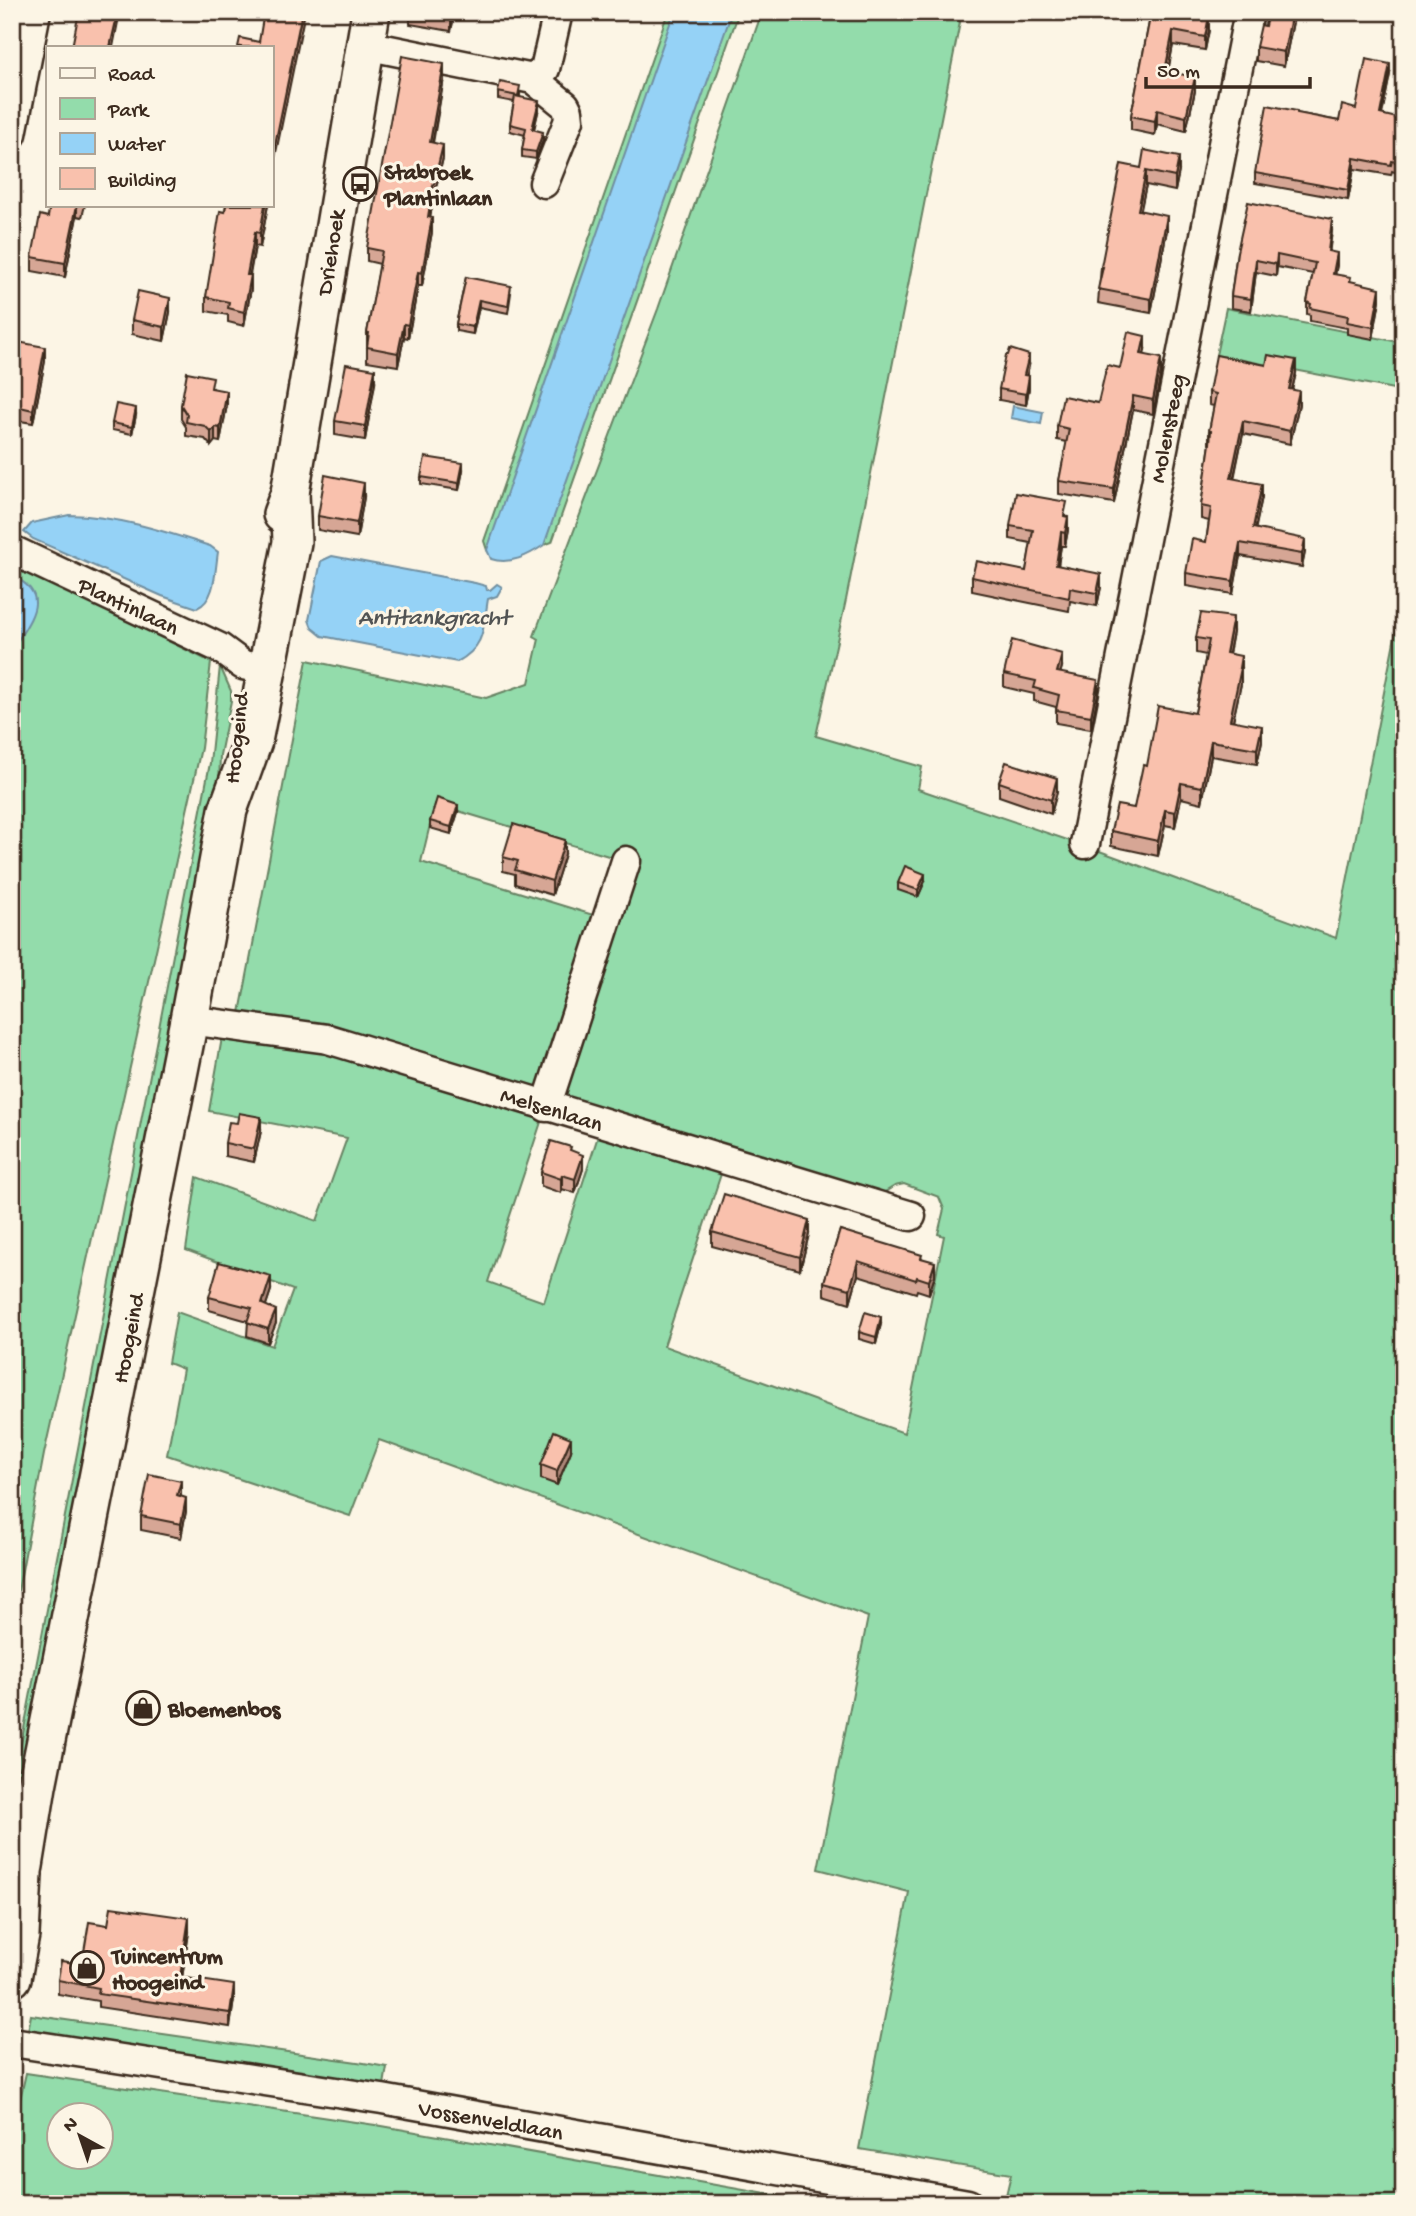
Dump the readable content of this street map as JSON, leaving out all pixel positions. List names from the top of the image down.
{
  "streets": {
    "main road": ["Driehoek", "Hoogeind"],
    "street": [
      "Molensteeg",
      "Plantinlaan",
      "Melsenlaan",
      "Vossenveldlaan"
    ]
  },
  "crossings": [
    ["Driehoek", "Plantinlaan"],
    ["Driehoek", "Hoogeind"],
    ["Plantinlaan", "Hoogeind"],
    ["Hoogeind", "Melsenlaan"]
  ],
  "water": ["Antitankgracht"],
  "places": {
    "bus stop": ["Stabroek Plantinlaan"],
    "shop": ["Bloemenbos", "Tuincentrum Hoogeind"]
  },
  "legend": [
    "Road",
    "Park",
    "Water",
    "Building"
  ],
  "scale_bar": "50 m",
  "north": "top left"
}
